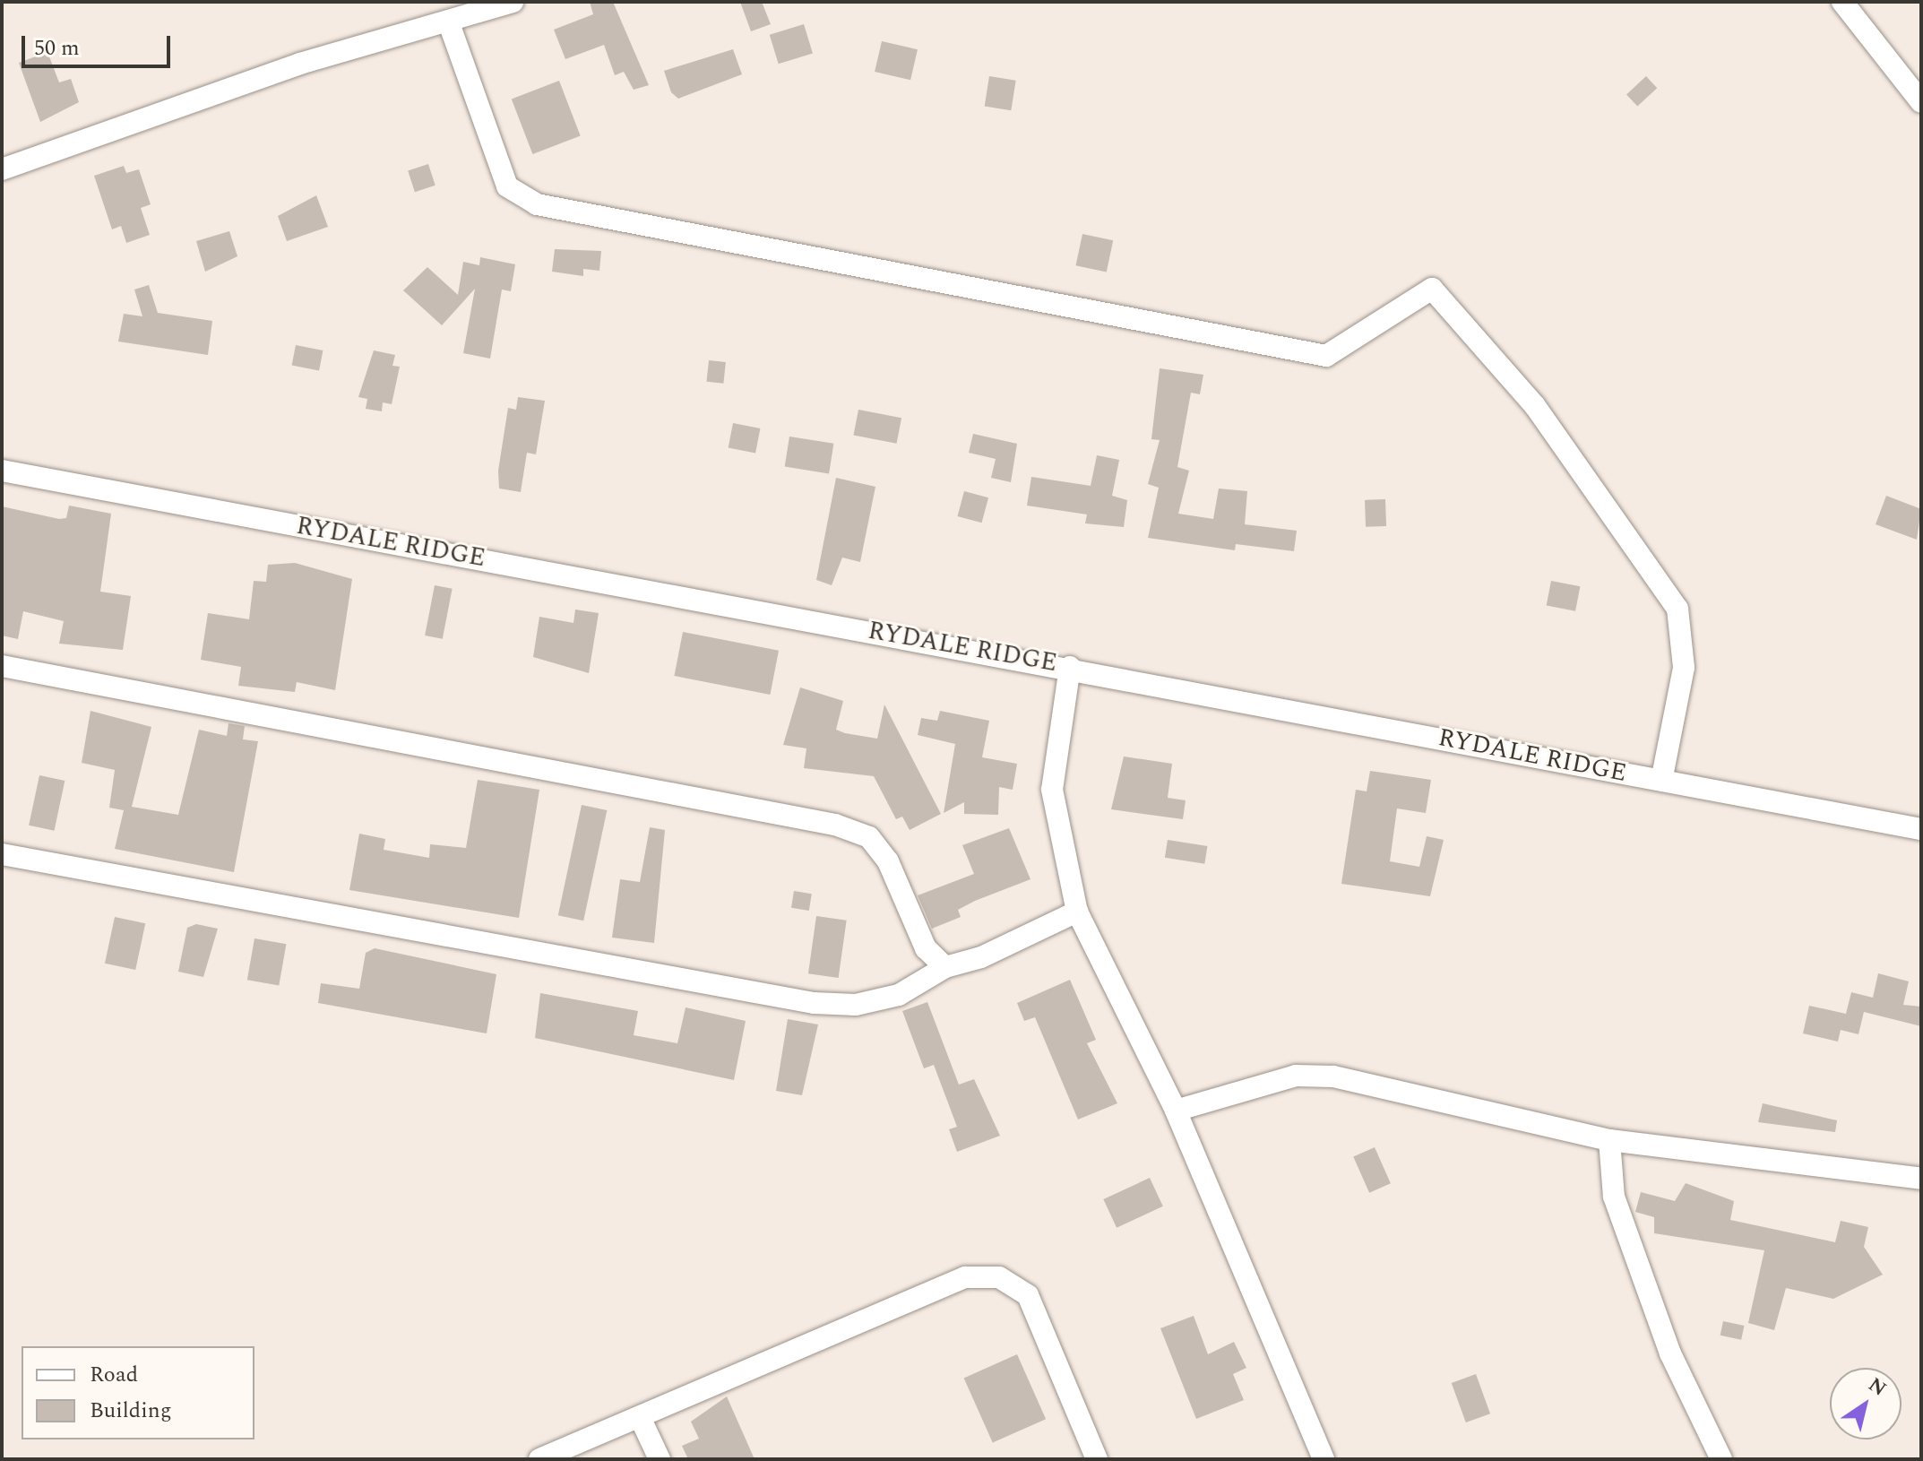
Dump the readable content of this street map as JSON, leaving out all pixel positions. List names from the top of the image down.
{
  "streets": {
    "street": ["RYDALE RIDGE"]
  },
  "legend": ["Road", "Building"],
  "scale_bar": "50 m",
  "north": "top right"
}
